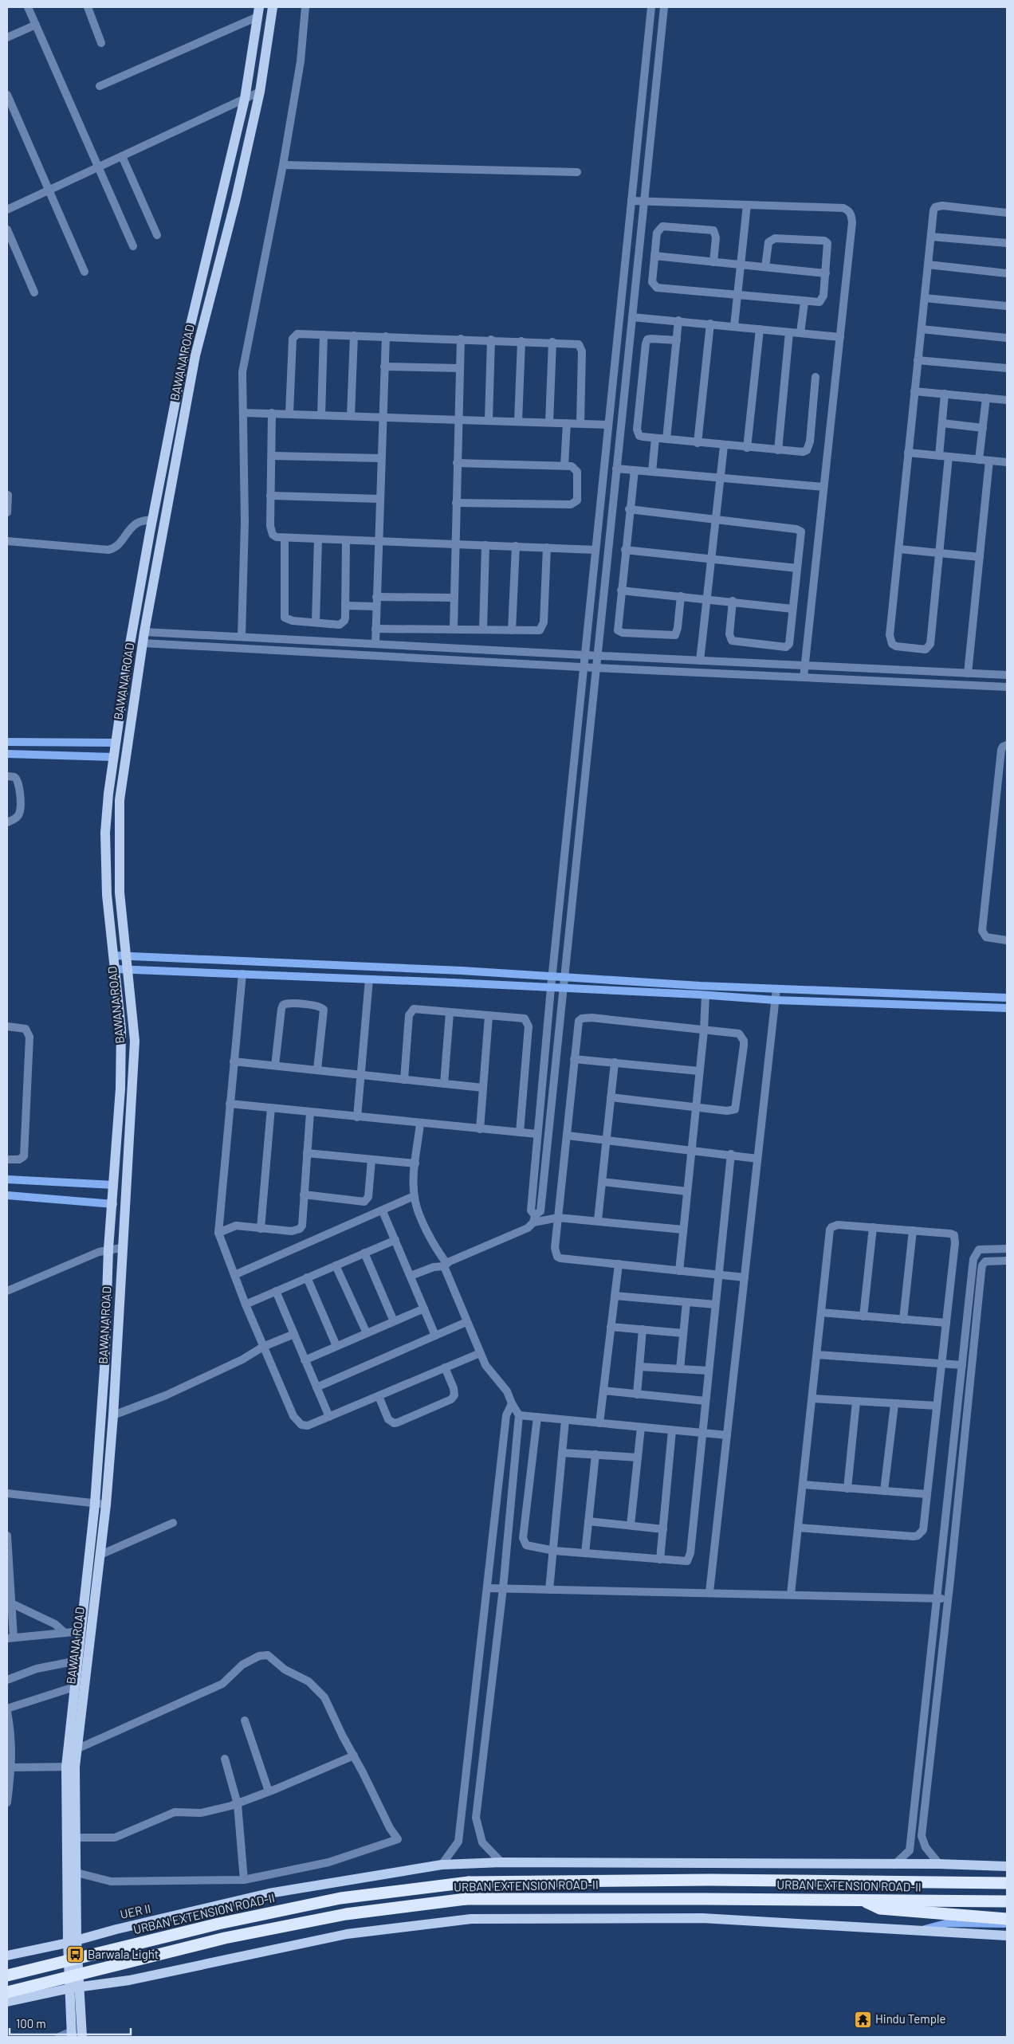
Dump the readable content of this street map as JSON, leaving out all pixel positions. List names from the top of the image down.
{
  "streets": {
    "highway": ["URBAN EXTENSION ROAD-II"],
    "main road": ["BAWANA ROAD", "UER II"]
  },
  "crossings": [
    ["BAWANA ROAD", "UER II"]
  ],
  "places": {
    "bus stop": ["Barwala Light"],
    "temple": ["Hindu Temple"]
  },
  "scale_bar": "100 m"
}
